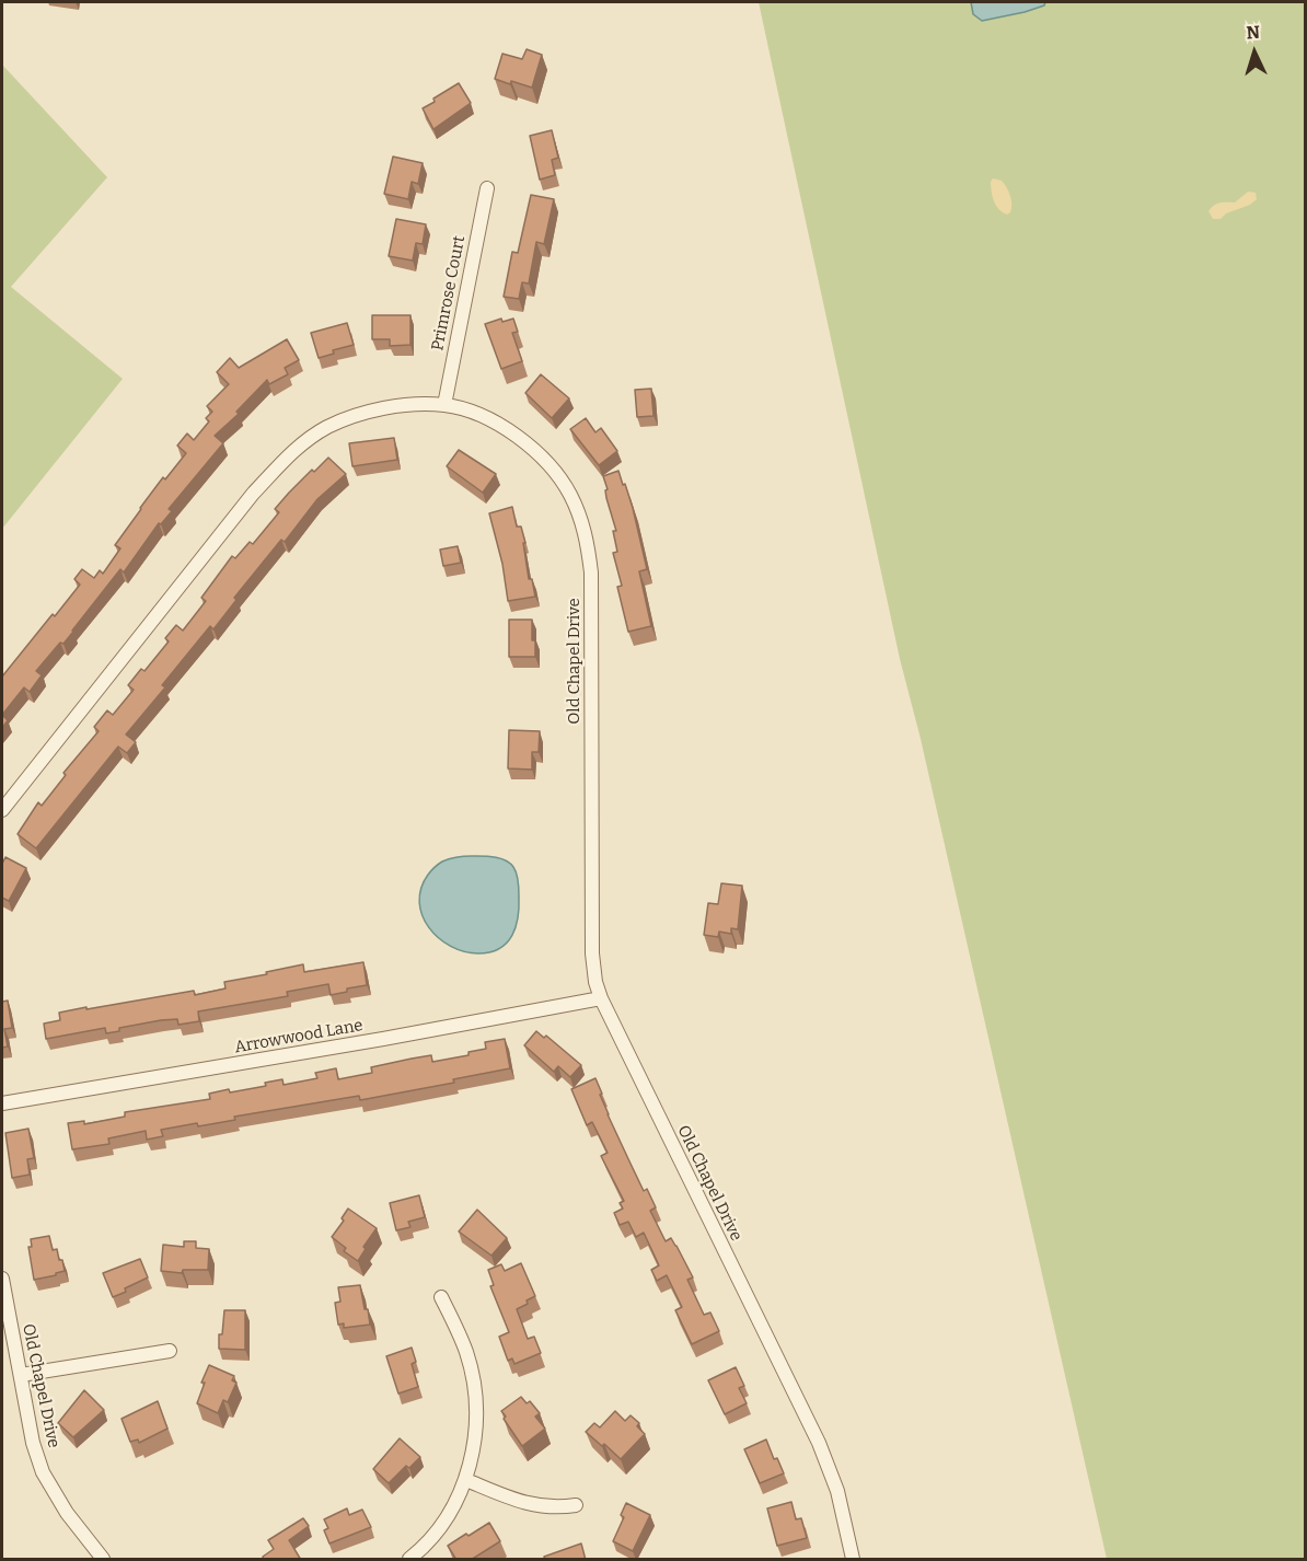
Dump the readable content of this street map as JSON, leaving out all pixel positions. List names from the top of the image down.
{
  "streets": {
    "street": ["Primrose Court", "Old Chapel Drive", "Arrowwood Lane"]
  },
  "crossings": [
    ["Primrose Court", "Old Chapel Drive"],
    ["Old Chapel Drive", "Arrowwood Lane"]
  ],
  "north": "top"
}
